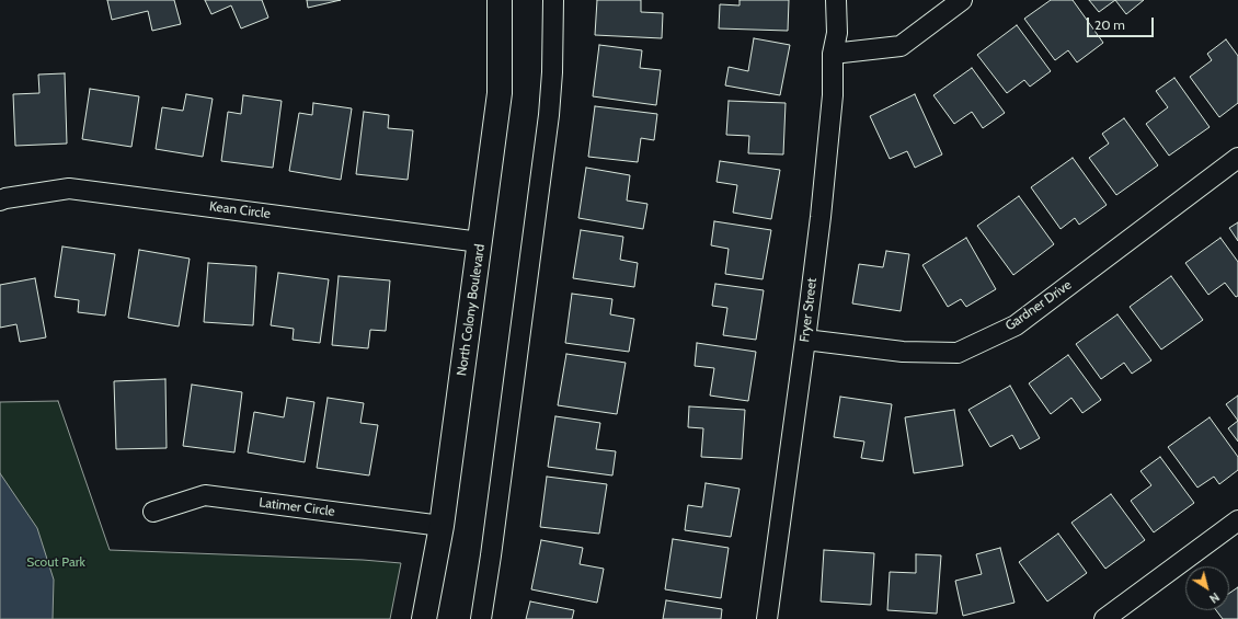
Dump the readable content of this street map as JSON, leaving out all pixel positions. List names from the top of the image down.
{
  "streets": {
    "main road": ["North Colony Boulevard"],
    "street": [
      "Kean Circle",
      "Gardner Drive",
      "Fryer Street",
      "Latimer Circle"
    ]
  },
  "crossings": [
    ["Kean Circle", "North Colony Boulevard"],
    ["Gardner Drive", "Fryer Street"],
    ["North Colony Boulevard", "Latimer Circle"]
  ],
  "parks": ["Scout Park"],
  "scale_bar": "20 m",
  "north": "bottom right"
}
